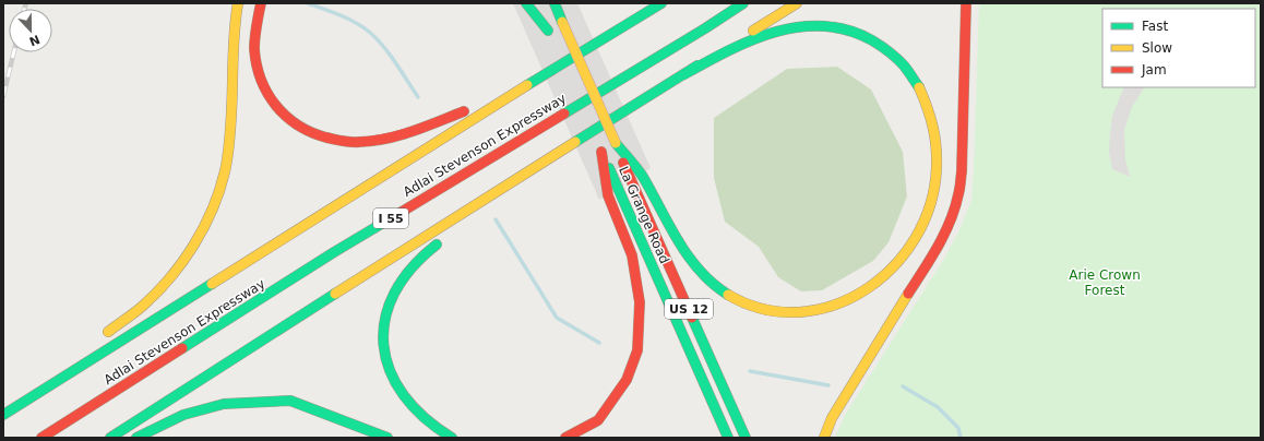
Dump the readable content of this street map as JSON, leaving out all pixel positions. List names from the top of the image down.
{
  "streets": {
    "main road": [
      "Adlai Stevenson Expressway",
      "La Grange Road",
      "I 55",
      "US 12"
    ]
  },
  "parks": ["Arie Crown Forest"],
  "legend": ["Fast", "Slow", "Jam"],
  "north": "bottom"
}
